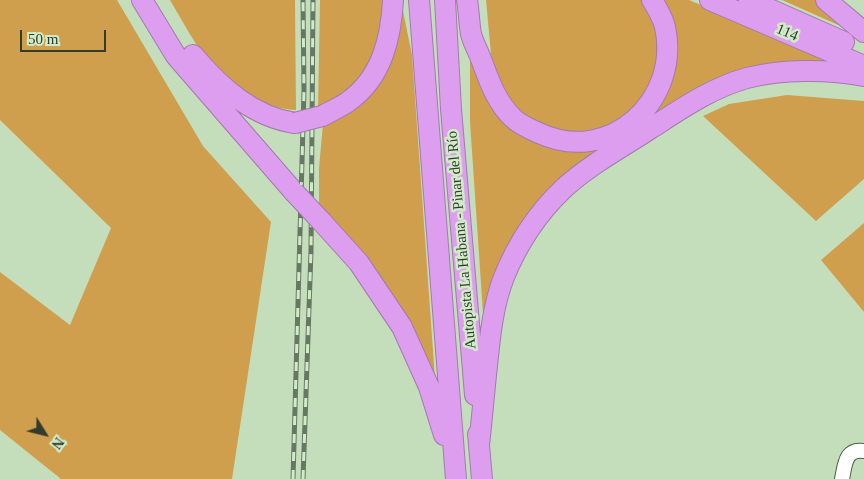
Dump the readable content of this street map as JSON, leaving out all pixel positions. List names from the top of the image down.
{
  "streets": {
    "highway": ["114", "Autopista La Habana - Pinar del Río"]
  },
  "scale_bar": "50 m",
  "north": "bottom right"
}
